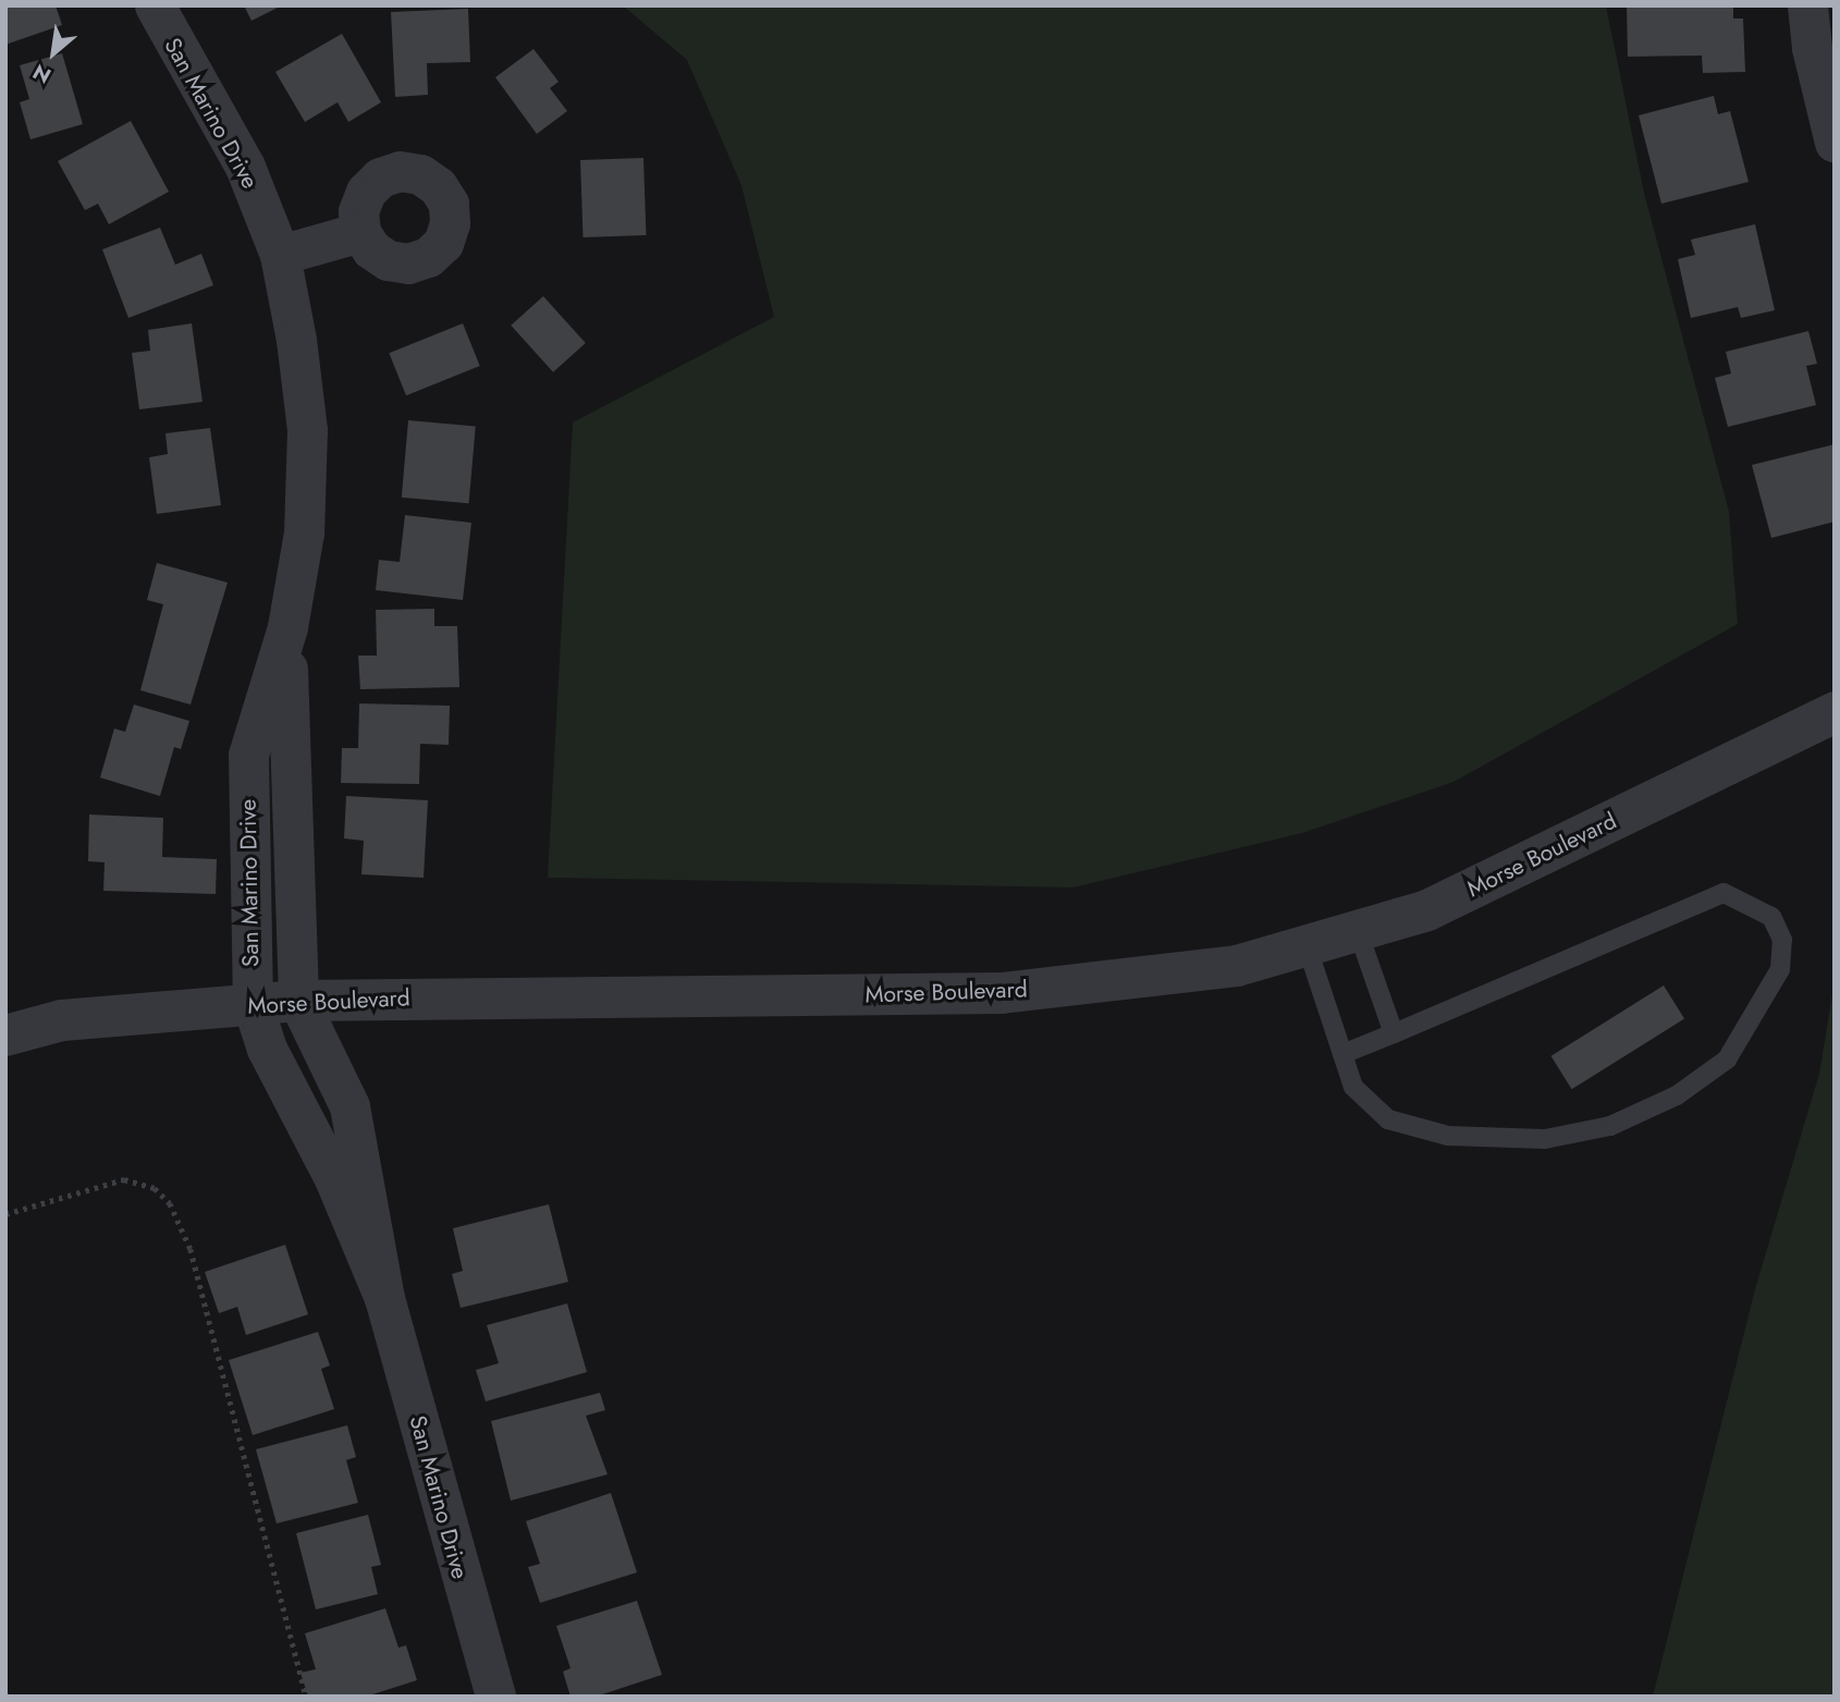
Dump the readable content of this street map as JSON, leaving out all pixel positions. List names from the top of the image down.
{
  "streets": {
    "street": ["San Marino Drive", "Morse Boulevard"]
  },
  "crossings": [
    ["San Marino Drive", "Morse Boulevard"]
  ],
  "north": "bottom left"
}
